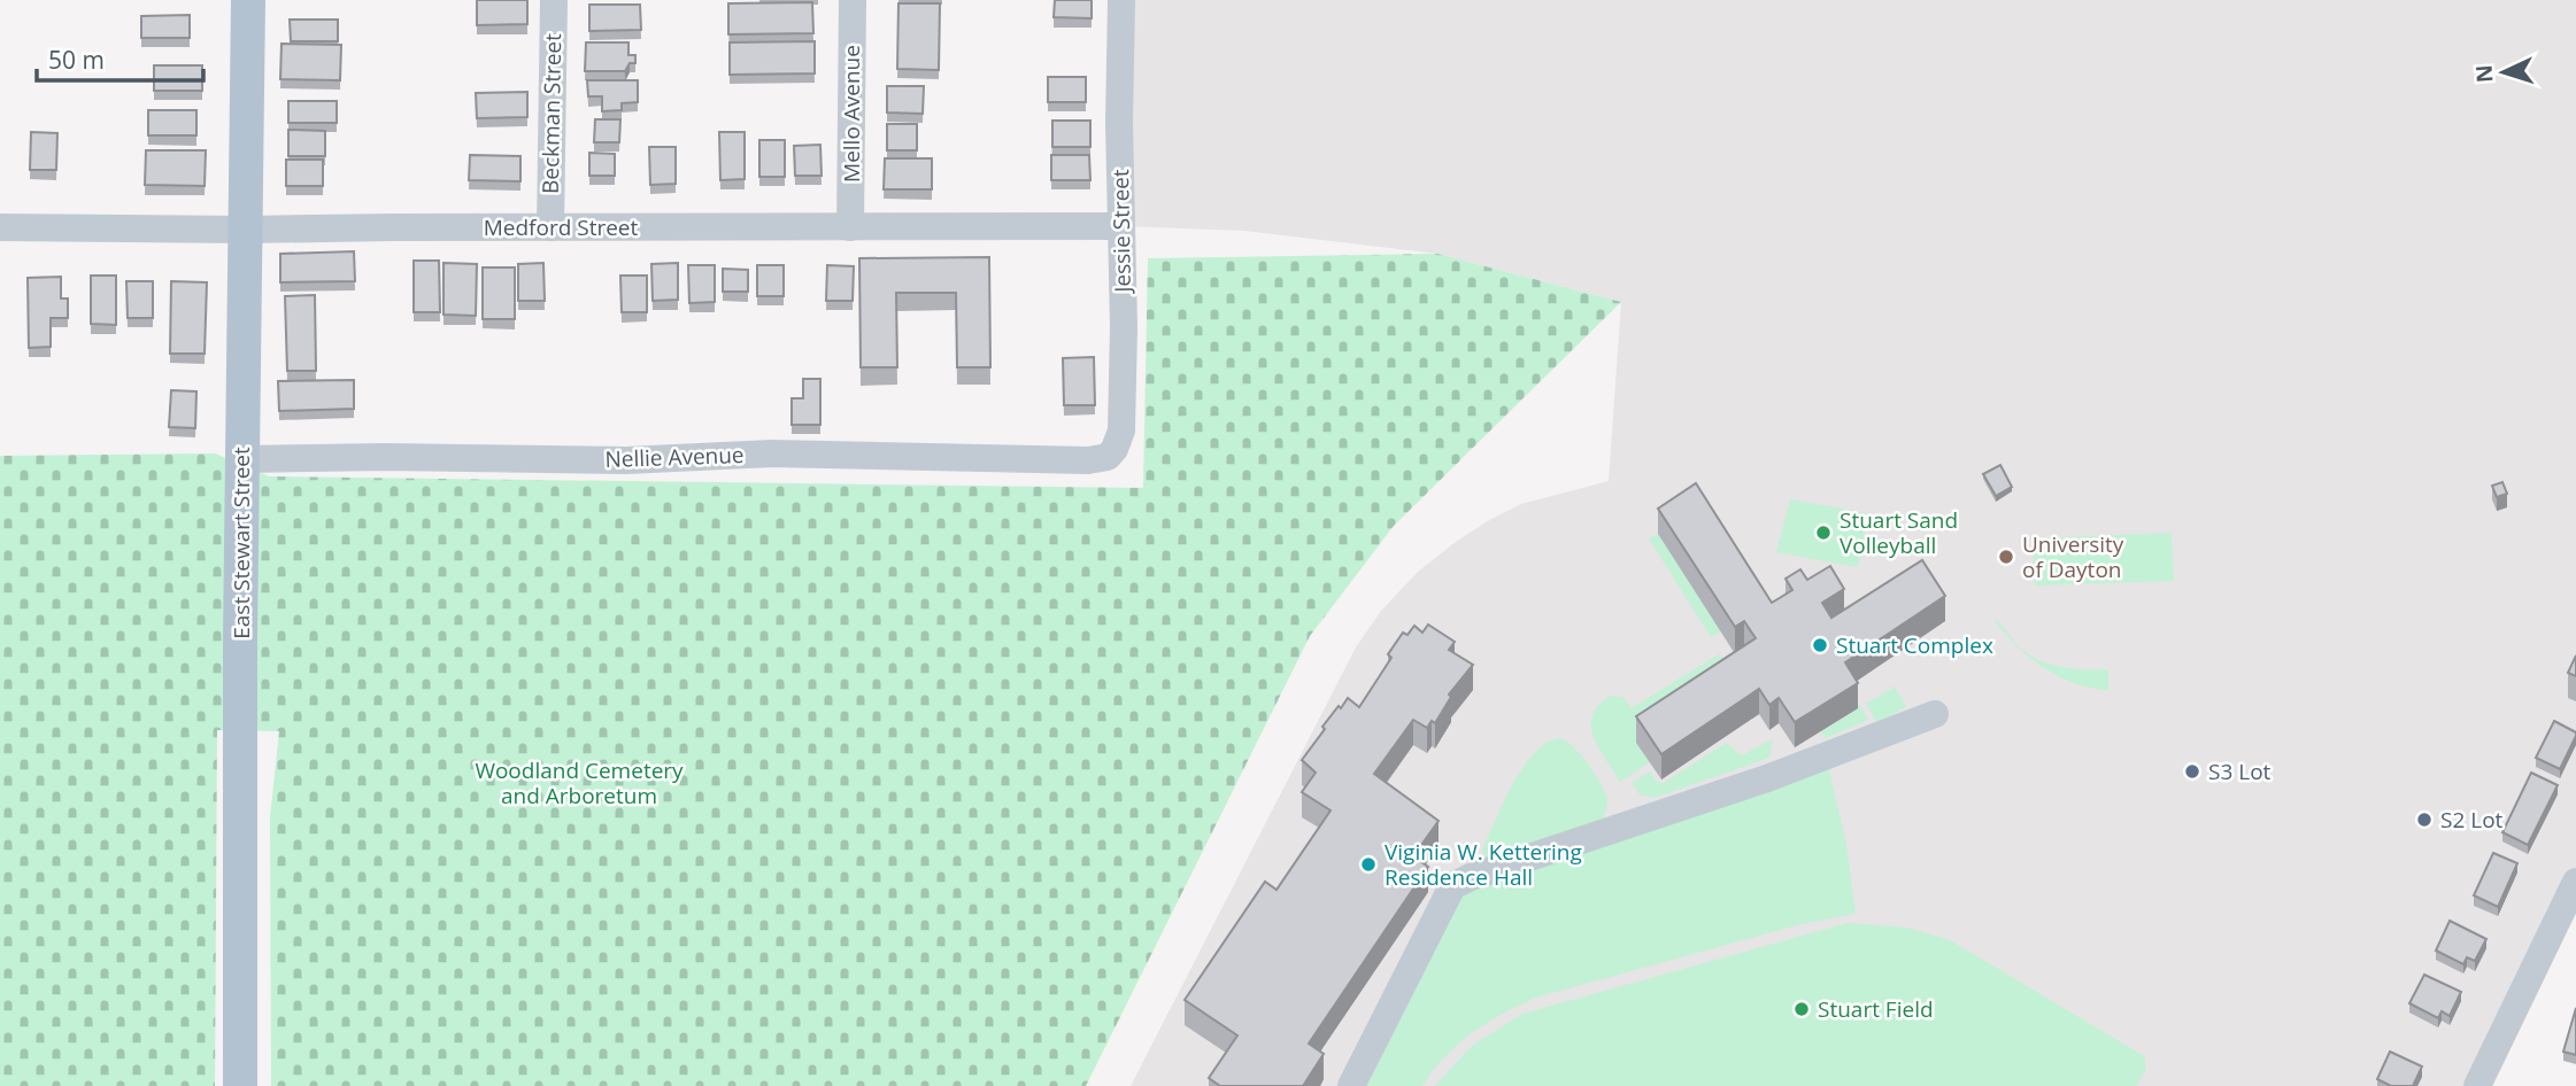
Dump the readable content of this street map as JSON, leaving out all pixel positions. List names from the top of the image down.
{
  "streets": {
    "main road": ["East Stewart Street"],
    "street": [
      "Beckman Street",
      "Mello Avenue",
      "Medford Street",
      "Jessie Street",
      "Nellie Avenue"
    ]
  },
  "crossings": [
    ["Beckman Street", "Medford Street"],
    ["Mello Avenue", "Medford Street"],
    ["Medford Street", "Jessie Street"],
    ["Medford Street", "East Stewart Street"],
    ["Jessie Street", "Nellie Avenue"],
    ["Nellie Avenue", "East Stewart Street"]
  ],
  "parks": ["Woodland Cemetery and Arboretum"],
  "places": [
    "Stuart Sand Volleyball",
    "University of Dayton",
    "Stuart Complex",
    "S3 Lot",
    "S2 Lot",
    "Viginia W. Kettering Residence Hall",
    "Stuart Field"
  ],
  "scale_bar": "50 m",
  "north": "left"
}
